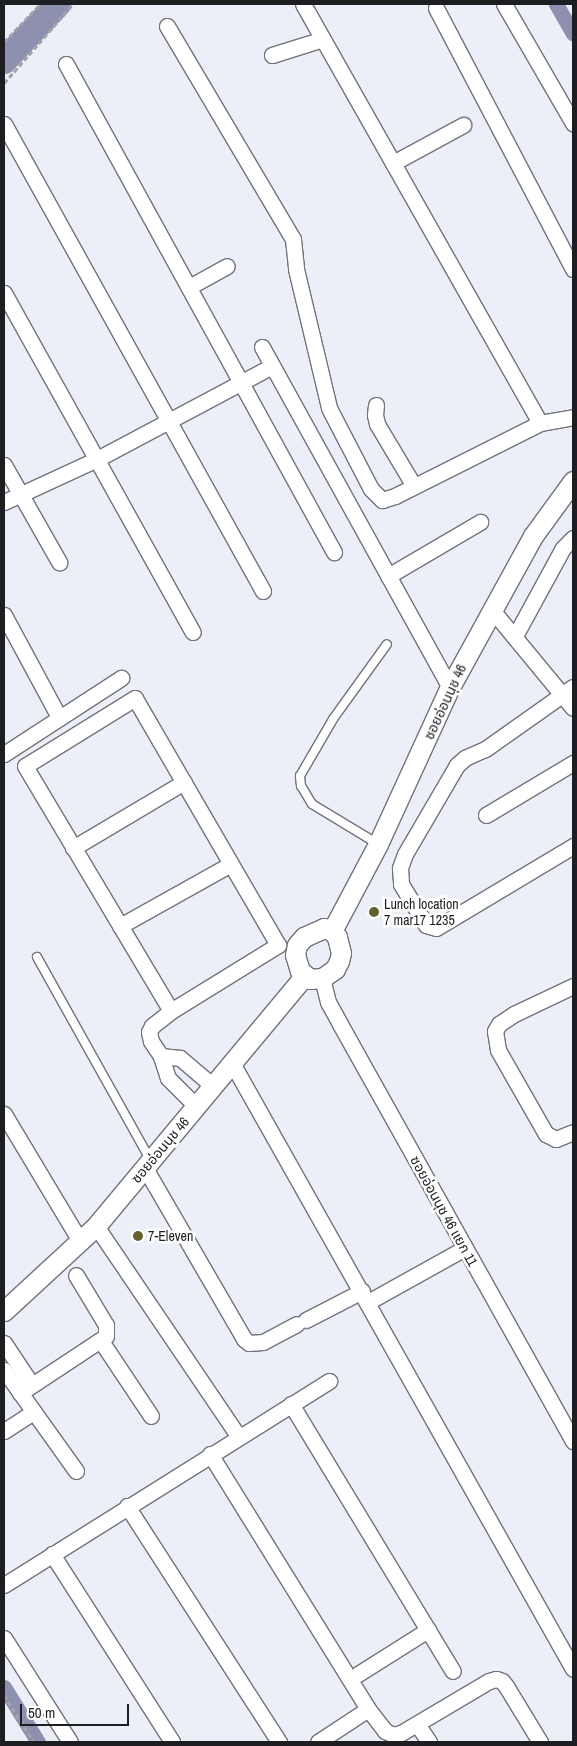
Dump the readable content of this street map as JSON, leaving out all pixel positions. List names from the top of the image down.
{
  "streets": {
    "street": ["ซอยอ่อนนุช 46", "ซอยอ่อนนุช 46 แยก 11"]
  },
  "crossings": [
    ["ซอยอ่อนนุช 46", "ซอยอ่อนนุช 46 แยก 11"]
  ],
  "places": ["Lunch location 7 mar17 1235", "7-Eleven"],
  "scale_bar": "50 m"
}
